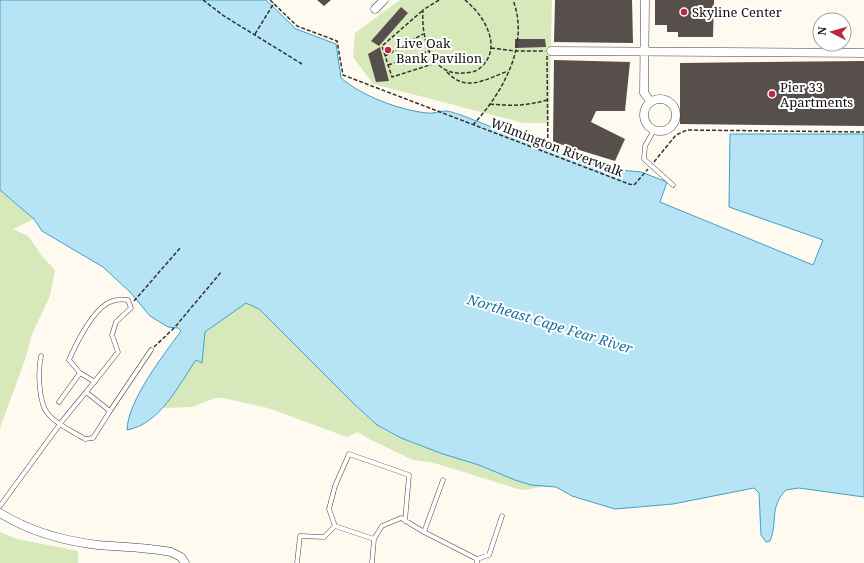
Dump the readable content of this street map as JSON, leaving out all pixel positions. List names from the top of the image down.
{
  "streets": {
    "path": ["Wilmington Riverwalk"]
  },
  "water": ["Northeast Cape Fear River"],
  "places": ["Skyline Center", "Live Oak Bank Pavilion", "Pier 33 Apartments"],
  "north": "left"
}
